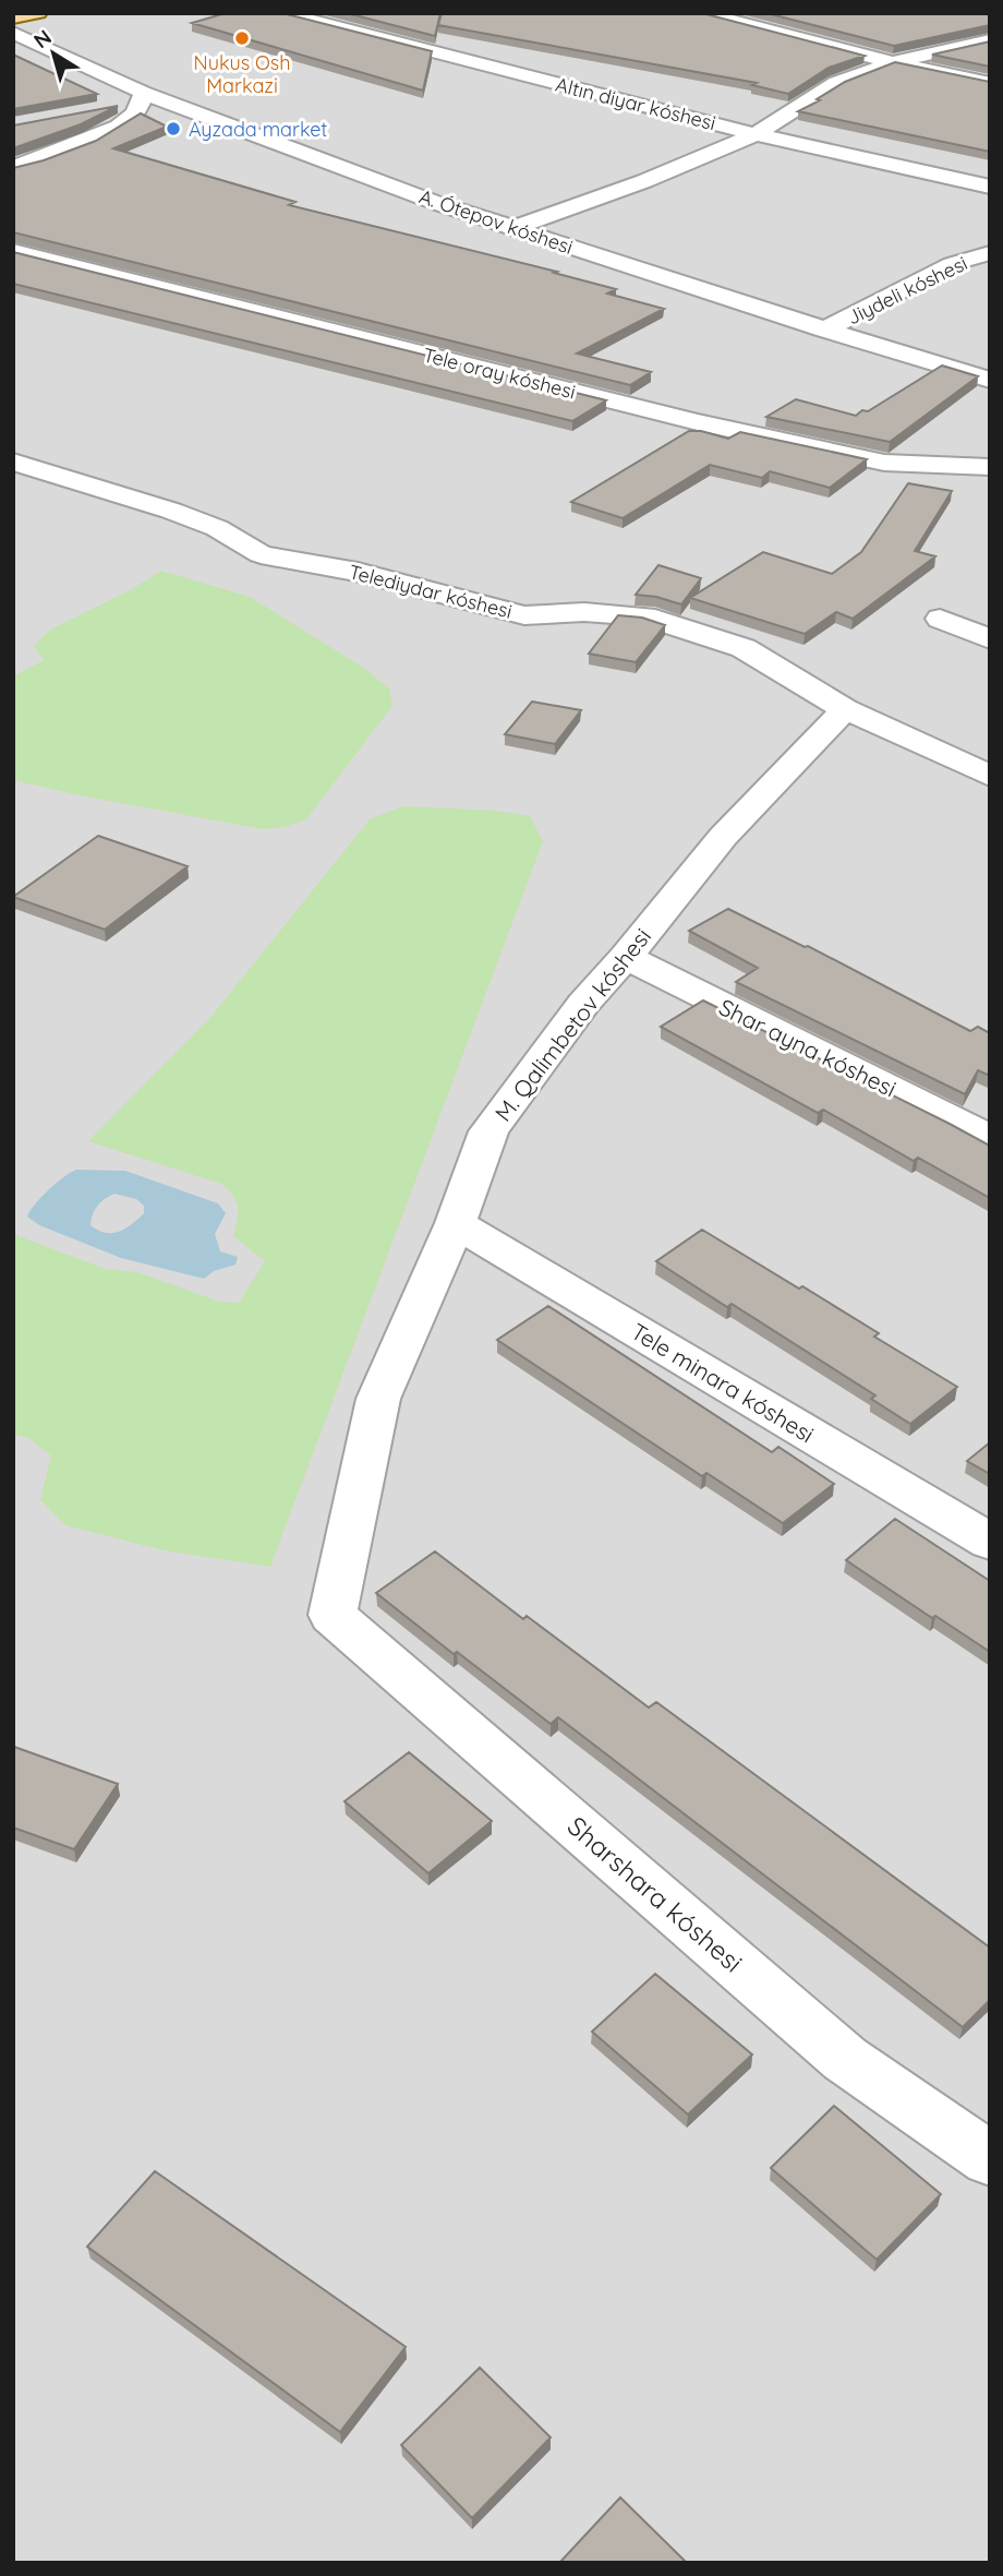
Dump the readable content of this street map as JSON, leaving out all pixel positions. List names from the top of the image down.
{
  "streets": {
    "street": [
      "Altın diyar kóshesi",
      "A. Ótepov kóshesi",
      "Jiydeli kóshesi",
      "Tele oray kóshesi",
      "Telediydar kóshesi",
      "M. Qalimbetov kóshesi",
      "Shar ayna kóshesi",
      "Tele minara kóshesi",
      "Sharshara kóshesi"
    ]
  },
  "crossings": [
    ["A. Ótepov kóshesi", "Jiydeli kóshesi"],
    ["Telediydar kóshesi", "M. Qalimbetov kóshesi"],
    ["M. Qalimbetov kóshesi", "Shar ayna kóshesi"],
    ["M. Qalimbetov kóshesi", "Tele minara kóshesi"],
    ["M. Qalimbetov kóshesi", "Sharshara kóshesi"]
  ],
  "places": ["Nukus Osh Markazi", "Ayzada market"],
  "north": "top left"
}
